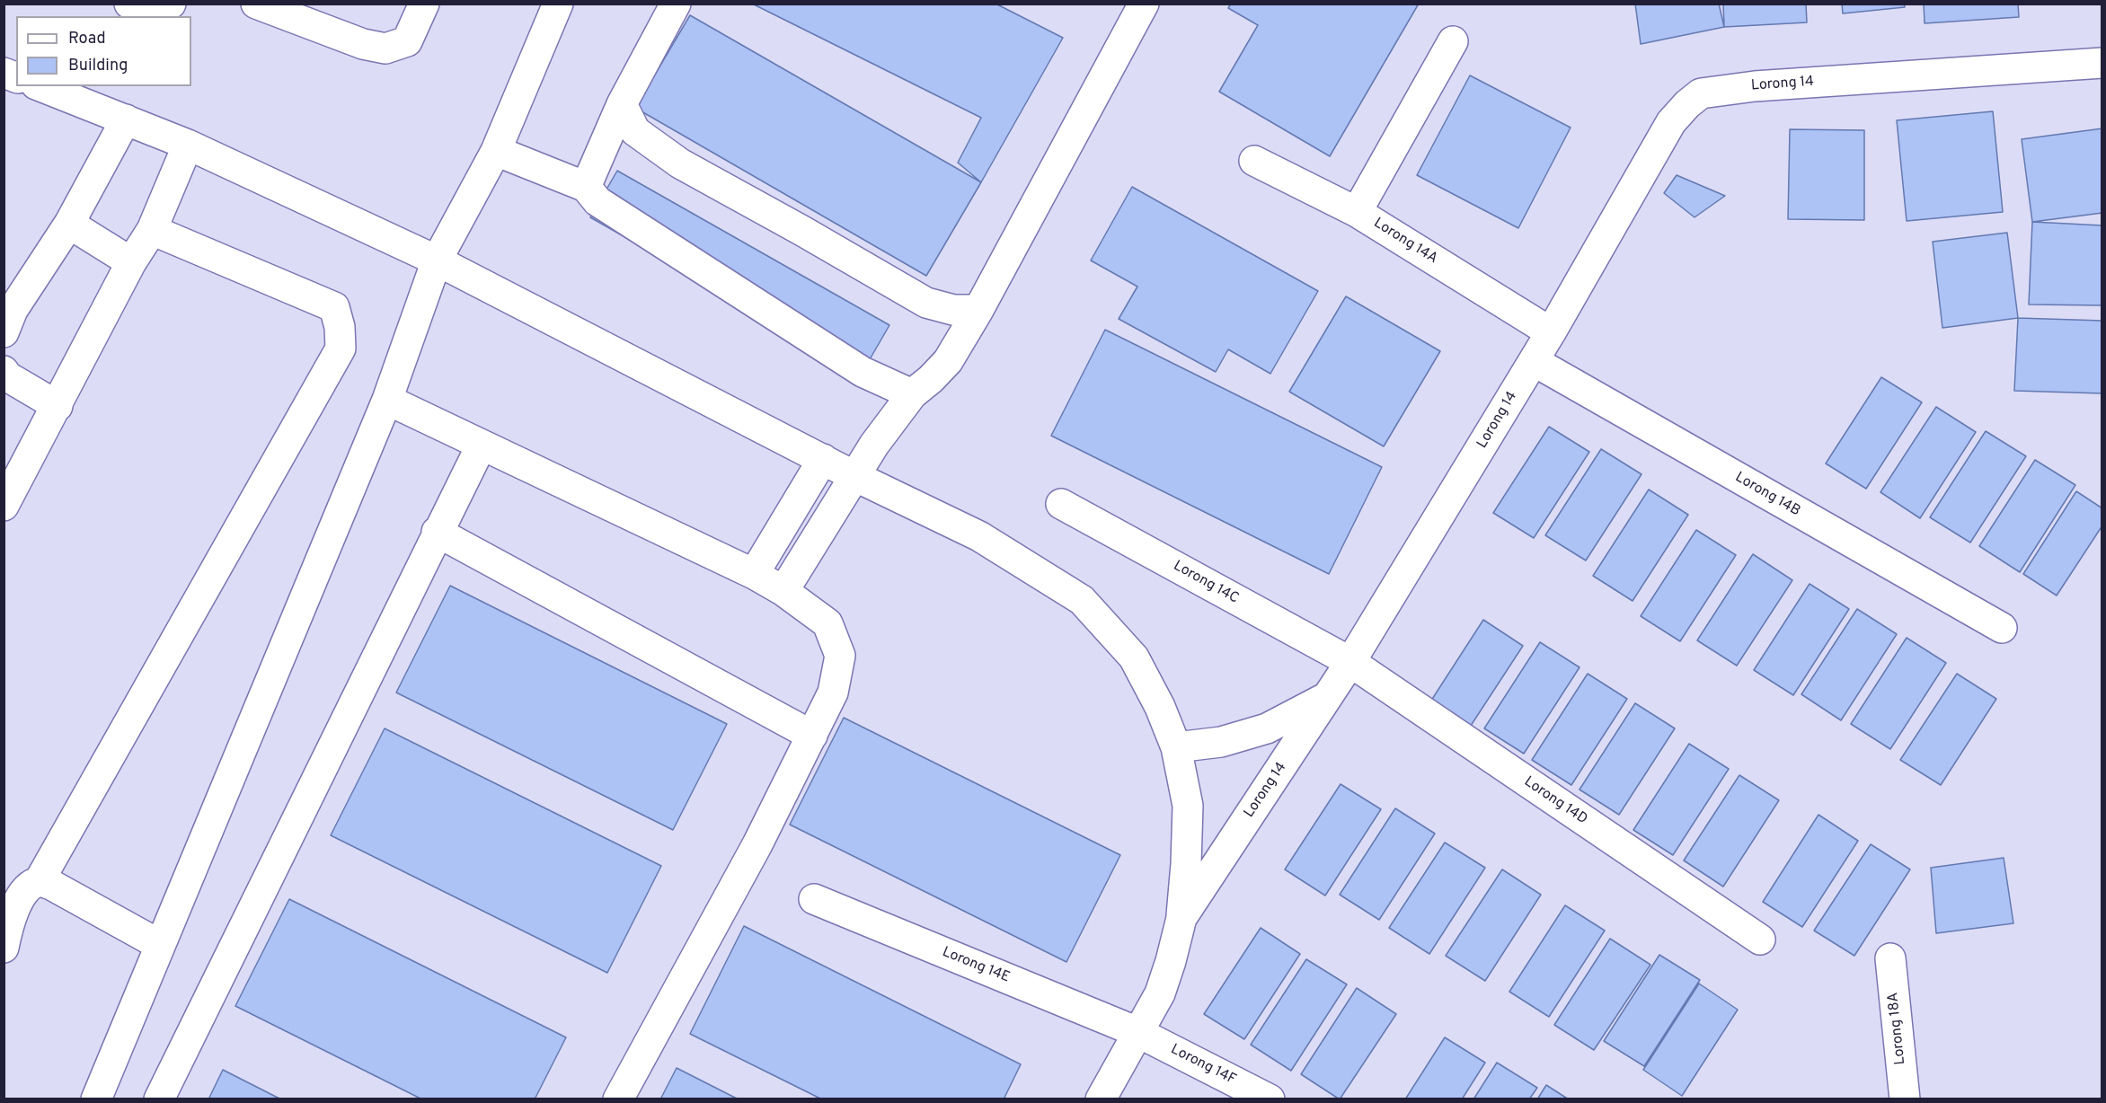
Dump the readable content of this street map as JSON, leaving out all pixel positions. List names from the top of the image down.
{
  "streets": {
    "street": [
      "Lorong 14",
      "Lorong 14A",
      "Lorong 14B",
      "Lorong 14C",
      "Lorong 14D",
      "Lorong 14E",
      "Lorong 18A",
      "Lorong 14F"
    ]
  },
  "crossings": [
    ["Lorong 14", "Lorong 14A"],
    ["Lorong 14", "Lorong 14B"],
    ["Lorong 14", "Lorong 14C"],
    ["Lorong 14", "Lorong 14D"],
    ["Lorong 14", "Lorong 14E"],
    ["Lorong 14", "Lorong 14F"],
    ["Lorong 14C", "Lorong 14D"],
    ["Lorong 14E", "Lorong 14F"]
  ],
  "legend": ["Road", "Building"]
}
